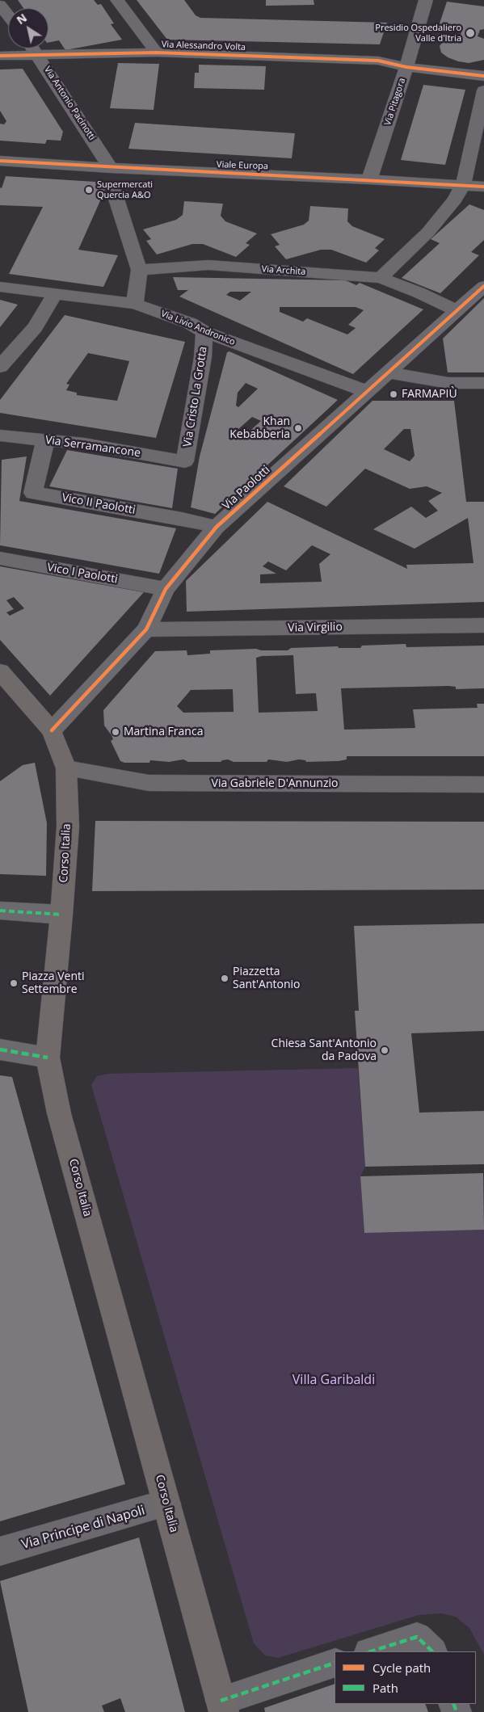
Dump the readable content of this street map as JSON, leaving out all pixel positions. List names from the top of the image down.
{
  "streets": {
    "main road": ["Corso Italia"],
    "street": [
      "Via Alessandro Volta",
      "Via Pitagora",
      "Via Antonio Pacinotti",
      "Viale Europa",
      "Via Archita",
      "Via Livio Andronico",
      "Via Cristo La Grotta",
      "Via Serramancone",
      "Via Paolotti",
      "Vico II Paolotti",
      "Vico I Paolotti",
      "Via Virgilio",
      "Via Gabriele D'Annunzio",
      "Via Principe di Napoli"
    ]
  },
  "crossings": [
    ["Via Alessandro Volta", "Via Pitagora"],
    ["Via Alessandro Volta", "Via Antonio Pacinotti"],
    ["Via Pitagora", "Viale Europa"],
    ["Via Antonio Pacinotti", "Viale Europa"],
    ["Via Archita", "Via Paolotti"],
    ["Via Livio Andronico", "Via Cristo La Grotta"],
    ["Via Livio Andronico", "Via Paolotti"],
    ["Via Cristo La Grotta", "Via Serramancone"],
    ["Via Serramancone", "Vico II Paolotti"],
    ["Via Paolotti", "Vico II Paolotti"],
    ["Via Paolotti", "Vico I Paolotti"],
    ["Via Paolotti", "Via Virgilio"],
    ["Via Paolotti", "Corso Italia"],
    ["Via Gabriele D'Annunzio", "Corso Italia"],
    ["Corso Italia", "Via Principe di Napoli"]
  ],
  "parks": ["Villa Garibaldi"],
  "places": [
    "Presidio Ospedaliero Valle d'Itria",
    "Supermercati Quercia A&O",
    "FARMAPIÙ",
    "Khan Kebabberia",
    "Martina Franca",
    "Piazzetta Sant'Antonio",
    "Piazza Venti Settembre",
    "Chiesa Sant'Antonio da Padova"
  ],
  "legend": ["Cycle path", "Path"],
  "north": "top left"
}
